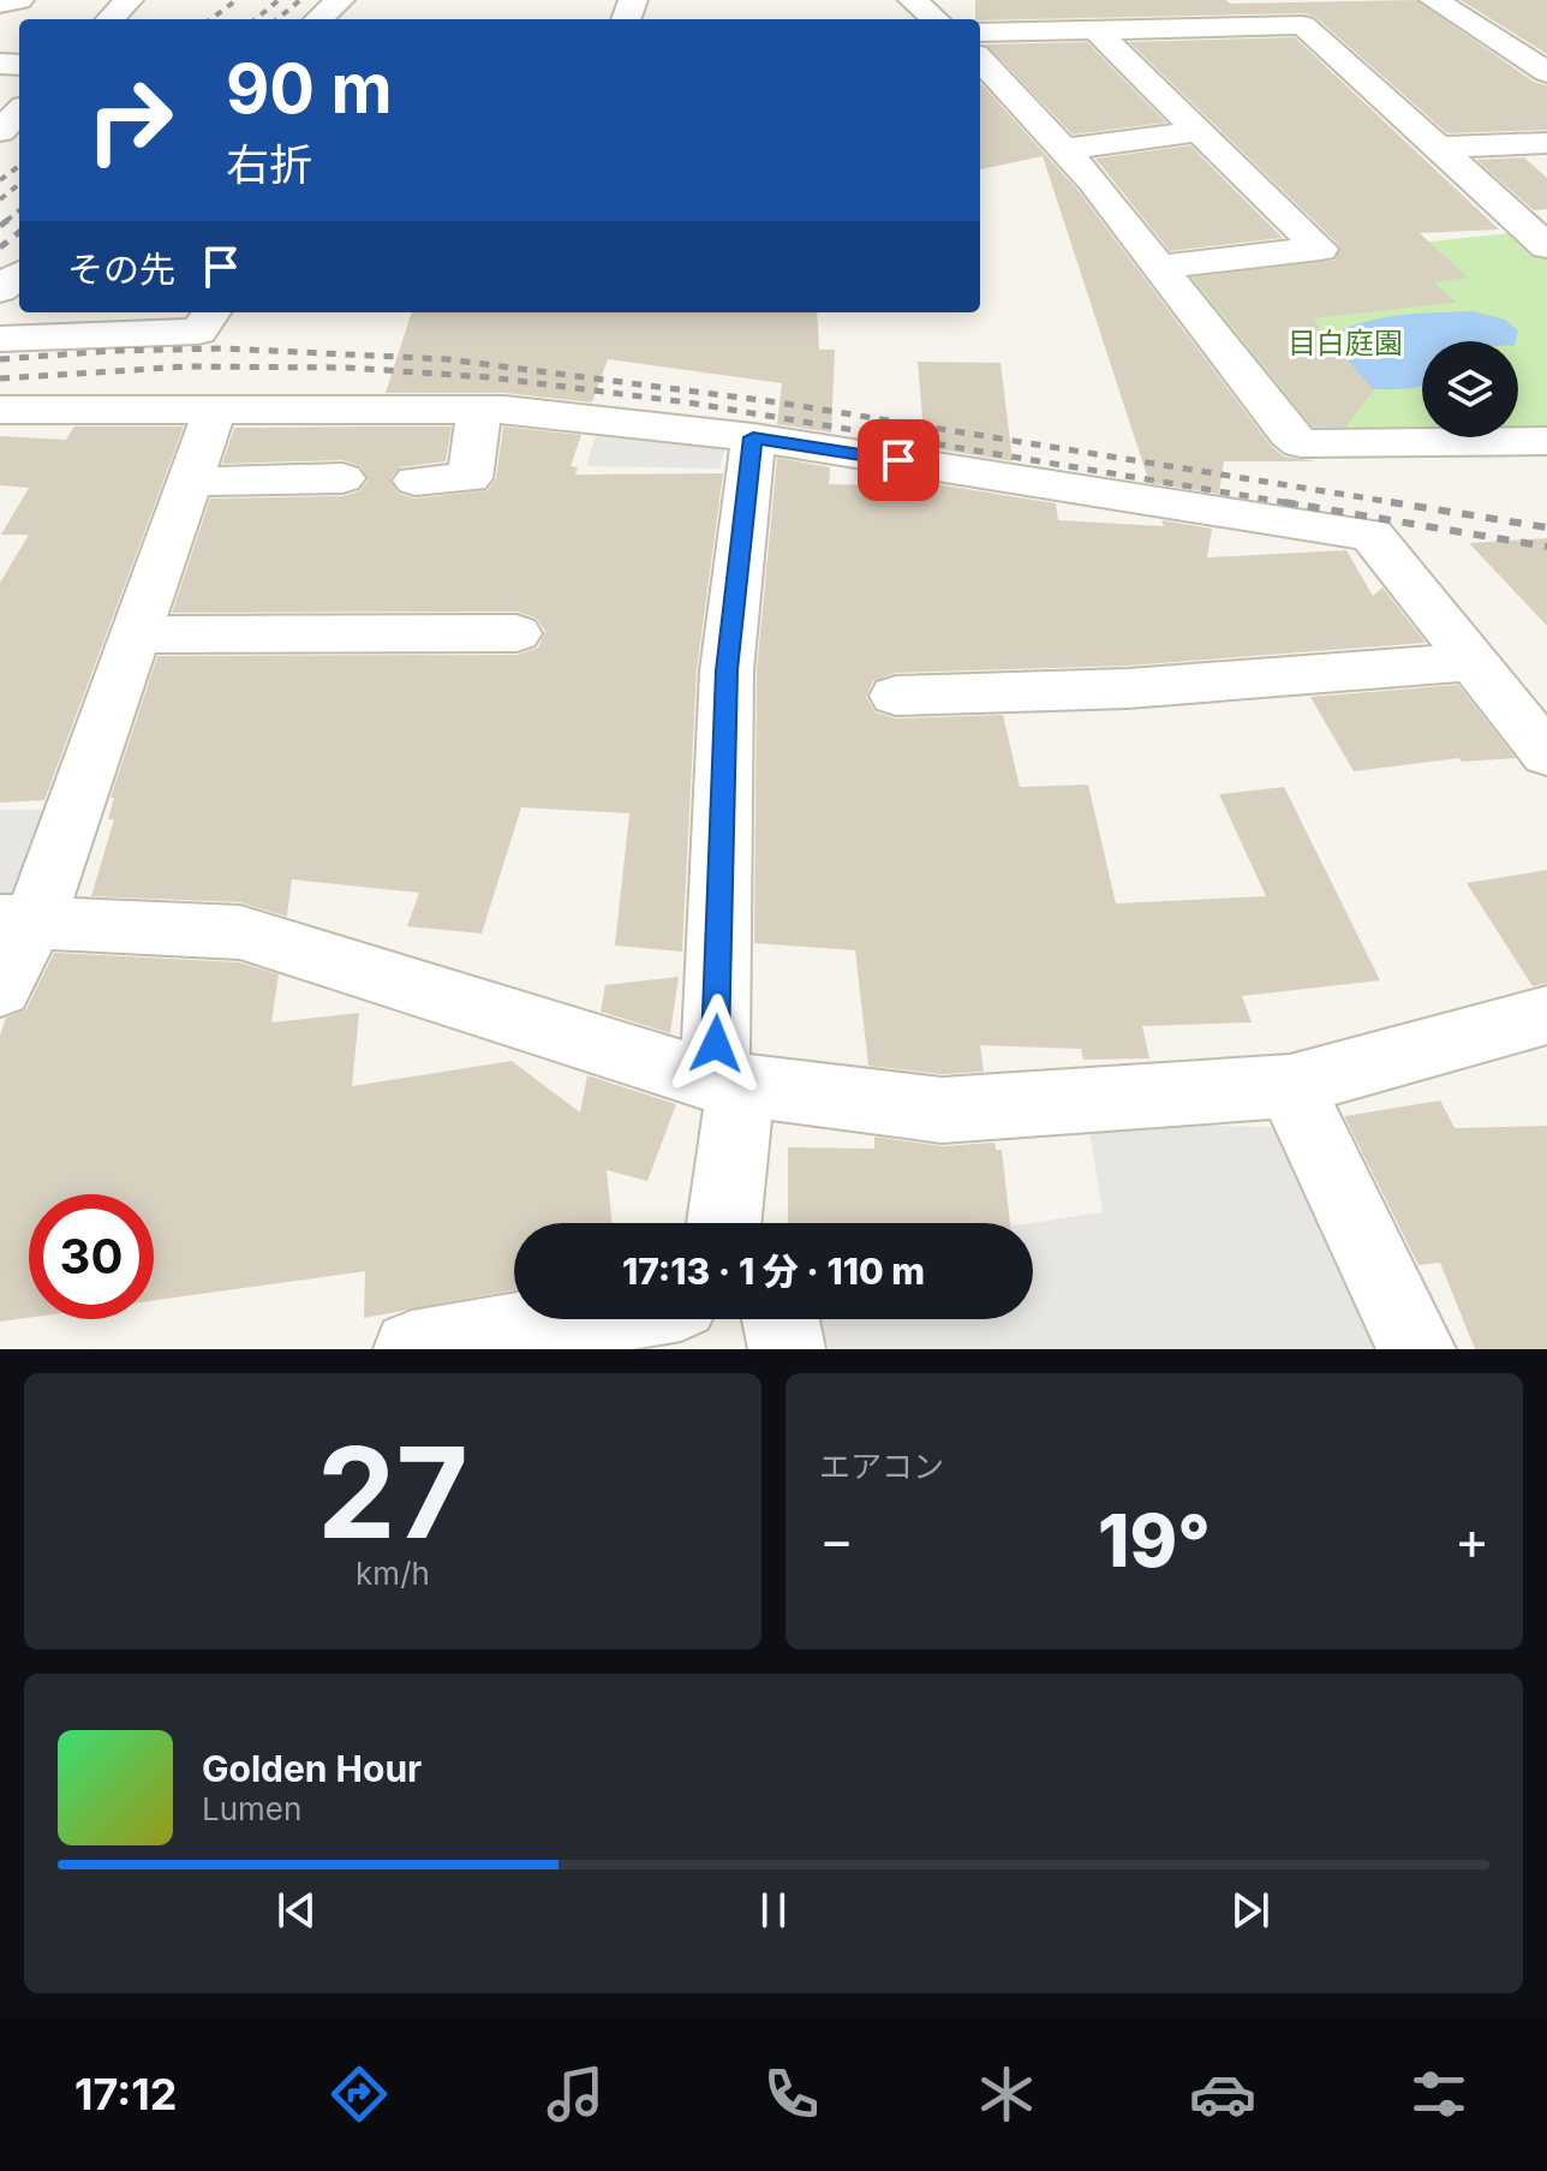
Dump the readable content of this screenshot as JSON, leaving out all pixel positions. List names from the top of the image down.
{
  "parks": ["目白庭園"],
  "page": {
    "turn": ["90 m", "右折"],
    "then": "その先",
    "limit": "30",
    "trip": "17:13 · 1 分 · 110 m",
    "tile": [
      ["27", "km/h"],
      "エアコン"
    ],
    "heat": ["−", "19°", "+"],
    "song": ["Golden Hour", "Lumen"],
    "tabs": "17:12"
  }
}
